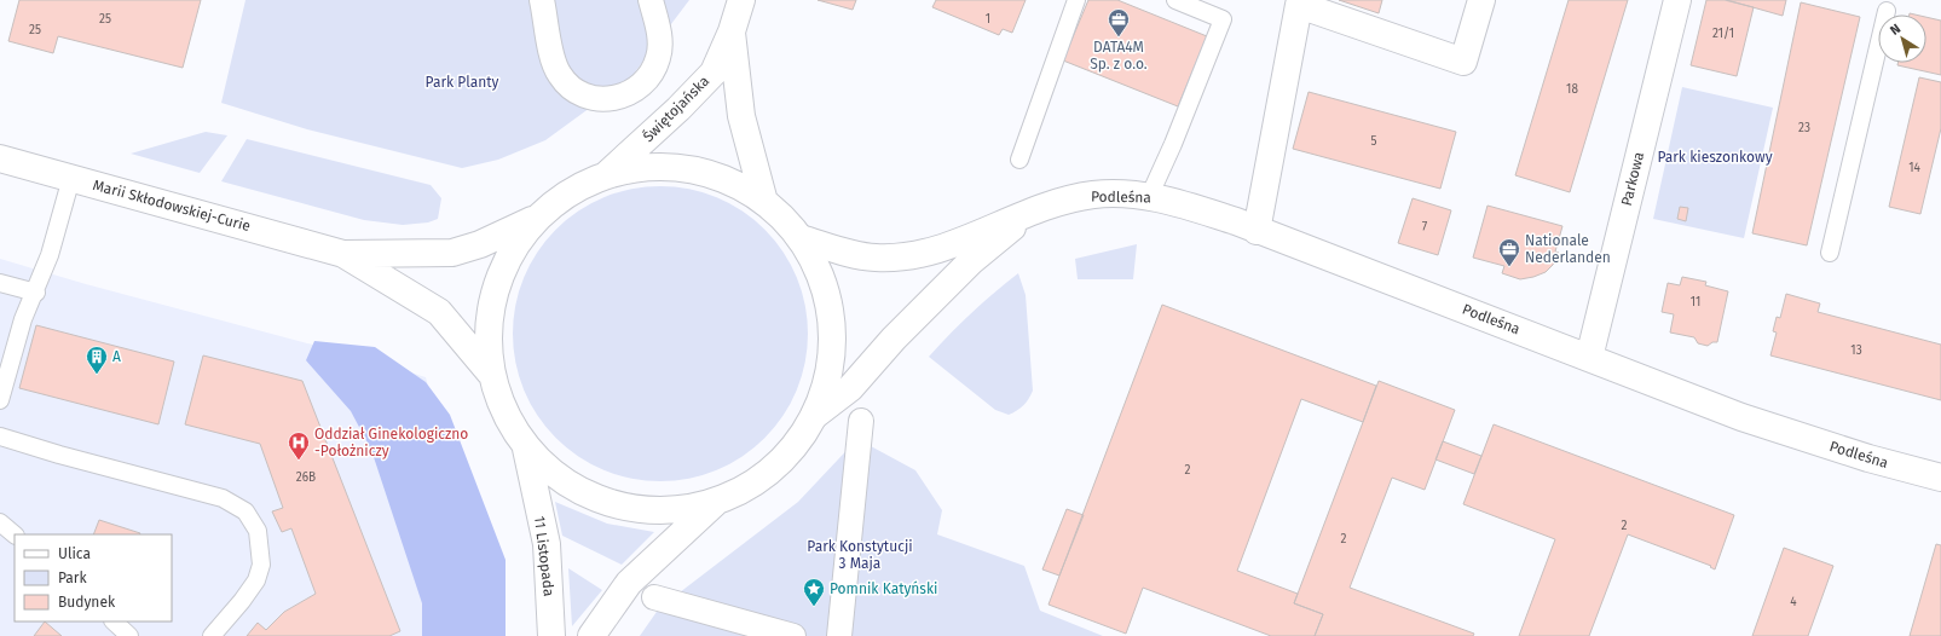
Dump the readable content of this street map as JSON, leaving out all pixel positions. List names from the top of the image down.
{
  "streets": {
    "street": [
      "Świętojańska",
      "Parkowa",
      "Podleśna",
      "Marii Skłodowskiej-Curie",
      "11 Listopada"
    ]
  },
  "crossings": [
    ["Parkowa", "Podleśna"]
  ],
  "parks": ["Park Planty", "Park kieszonkowy", "Park Konstytucji 3 Maja"],
  "places": {
    "office": ["DATA4M Sp. z o.o.", "Nationale Nederlanden"],
    "building": ["A"],
    "hospital": ["Oddział Ginekologiczno -Położniczy"],
    "place": ["Pomnik Katyński"]
  },
  "house_numbers": [
    "25",
    "1",
    "25",
    "21/1",
    "18",
    "23",
    "5",
    "14",
    "7",
    "11",
    "13",
    "2",
    "26B",
    "2",
    "2",
    "4"
  ],
  "legend": ["Ulica", "Park", "Budynek"],
  "north": "top left"
}
